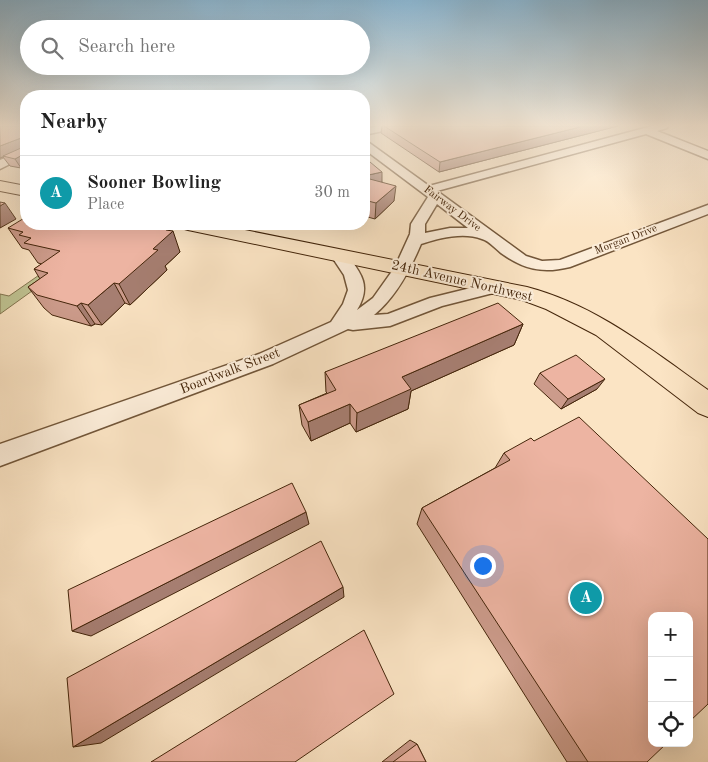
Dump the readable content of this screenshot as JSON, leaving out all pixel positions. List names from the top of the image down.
{
  "streets": {
    "main road": ["24th Avenue Northwest"],
    "street": ["Fairway Drive", "Morgan Drive", "Boardwalk Street"]
  },
  "crossings": [
    ["Fairway Drive", "Morgan Drive"],
    ["Fairway Drive", "Boardwalk Street"],
    ["24th Avenue Northwest", "Boardwalk Street"]
  ],
  "page": {
    "search": "Search here",
    "heading": "Nearby",
    "list": [
      {
        "mark": "A",
        "name": "Sooner Bowling",
        "note": "Place",
        "value": "30 m"
      }
    ],
    "pins": "A",
    "map_buttons": ["+", "−"]
  }
}
